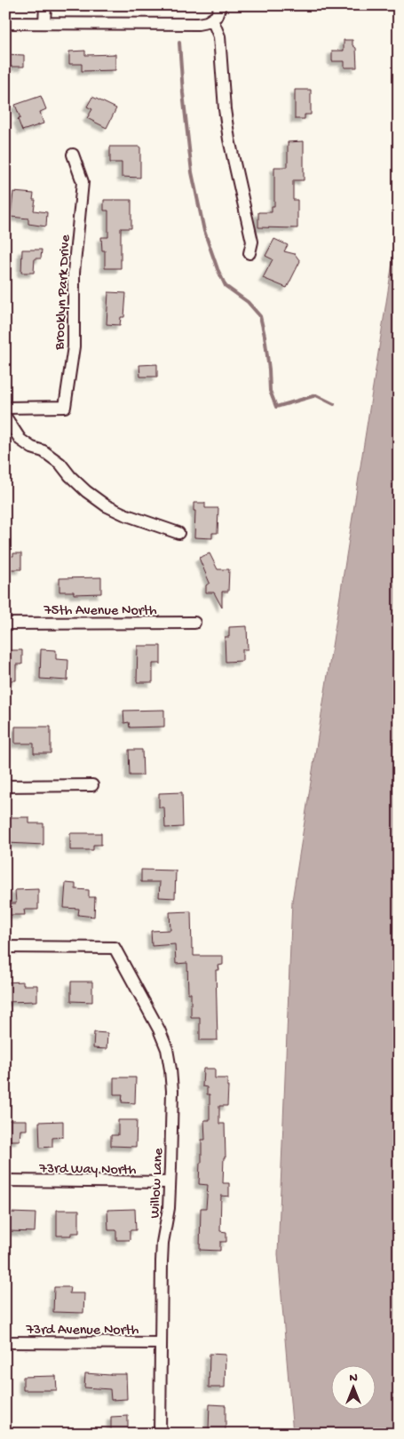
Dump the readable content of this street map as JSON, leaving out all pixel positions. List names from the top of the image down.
{
  "streets": {
    "street": [
      "Brooklyn Park Drive",
      "75th Avenue North",
      "73rd Way North",
      "Willow Lane",
      "73rd Avenue North"
    ]
  },
  "crossings": [
    ["73rd Way North", "Willow Lane"],
    ["Willow Lane", "73rd Avenue North"]
  ],
  "north": "top"
}
